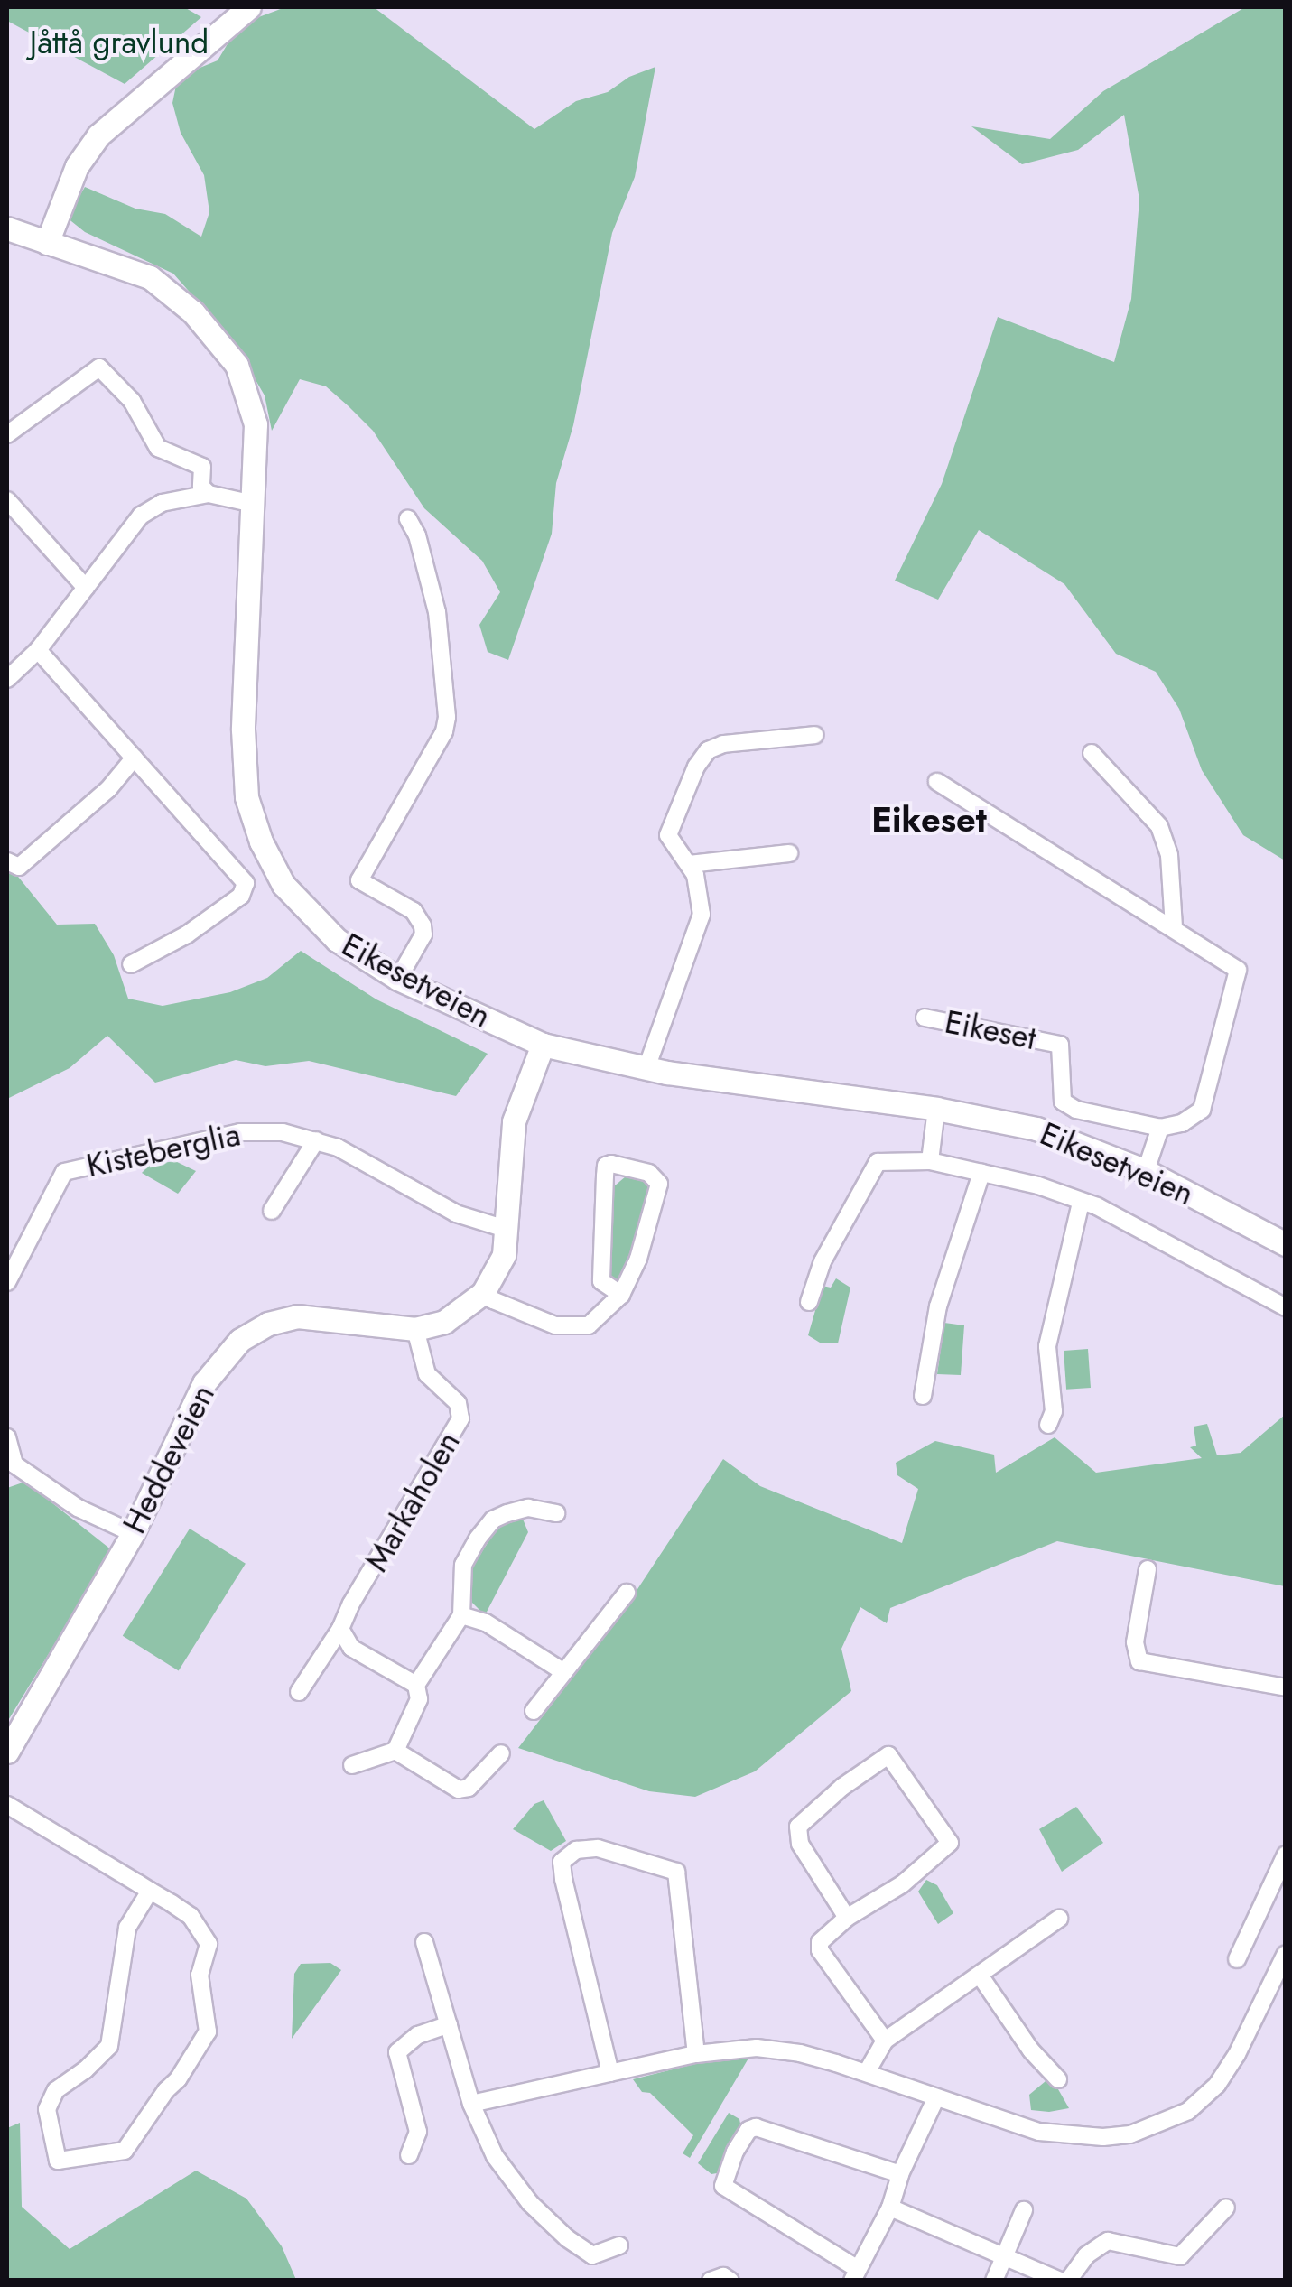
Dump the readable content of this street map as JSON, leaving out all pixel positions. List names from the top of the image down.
{
  "streets": {
    "main road": ["Eikesetveien", "Heddeveien"],
    "street": ["Eikeset", "Kisteberglia", "Markaholen"]
  },
  "crossings": [
    ["Eikesetveien", "Heddeveien"],
    ["Kisteberglia", "Heddeveien"],
    ["Heddeveien", "Markaholen"]
  ],
  "districts": ["Eikeset"],
  "parks": ["Jåttå gravlund"]
}
